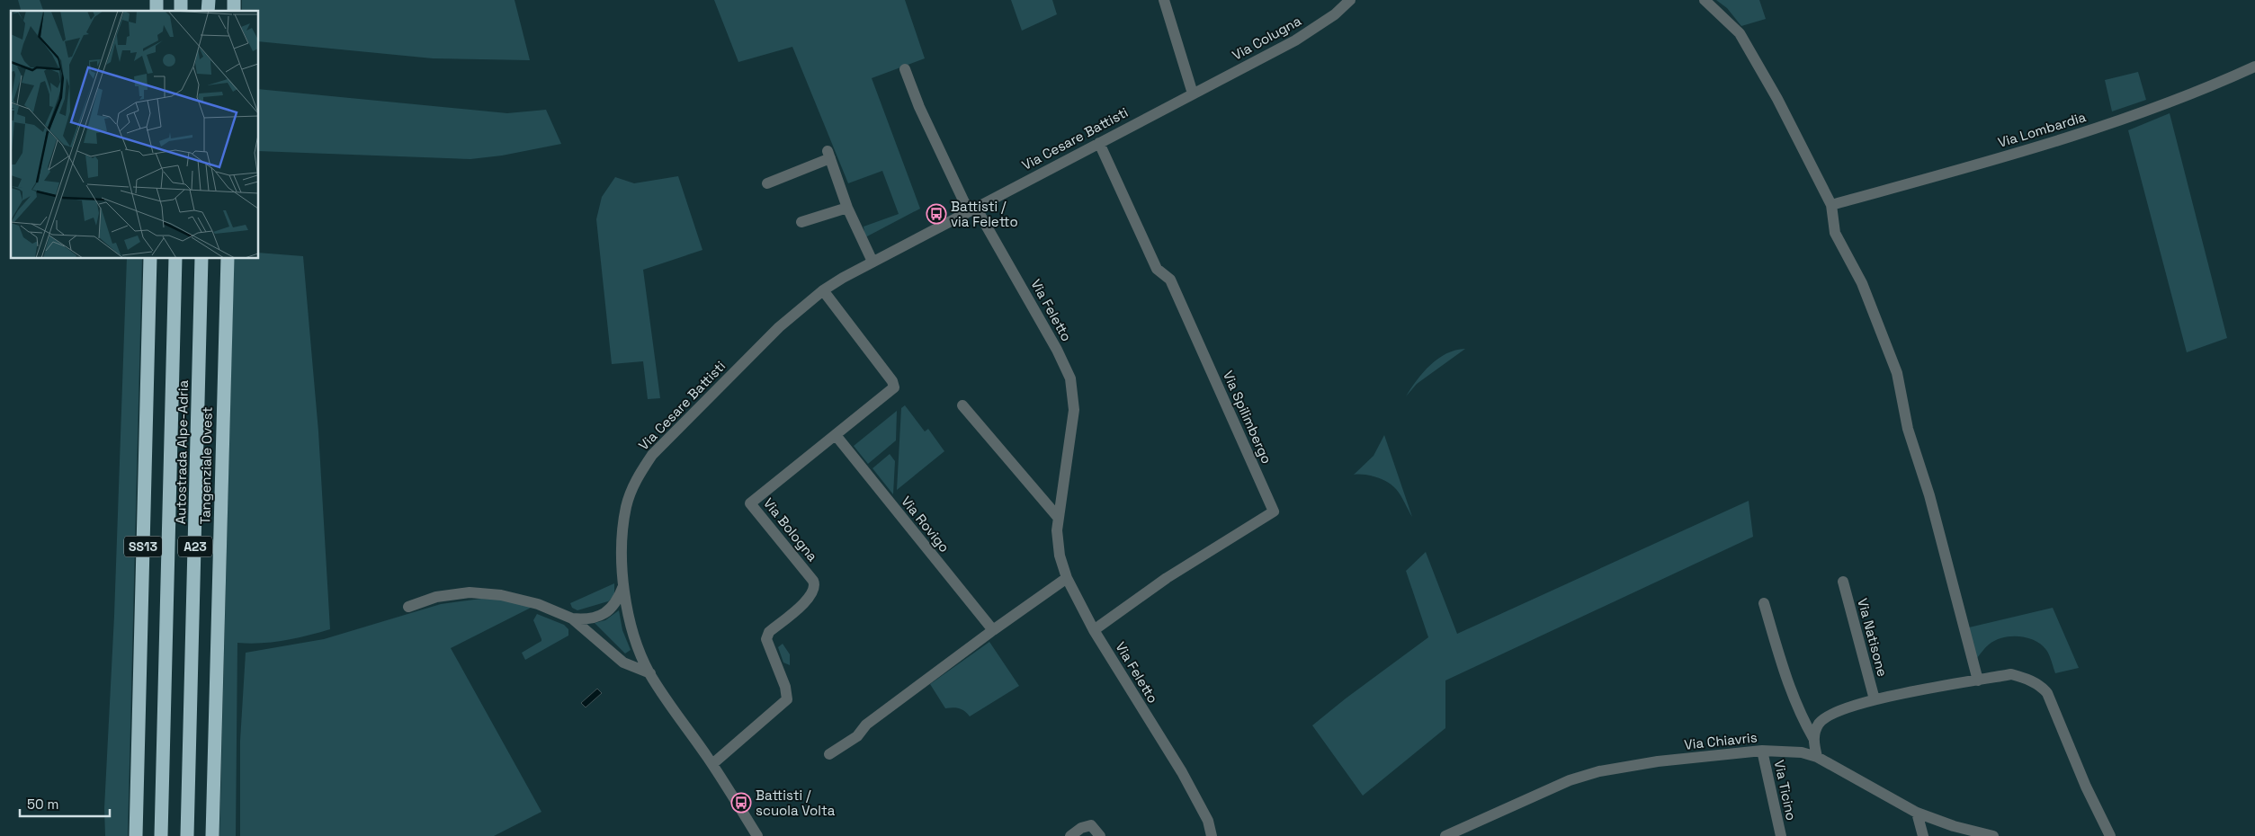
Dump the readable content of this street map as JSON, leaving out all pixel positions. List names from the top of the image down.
{
  "streets": {
    "highway": [
      "Autostrada Alpe-Adria",
      "Tangenziale Ovest",
      "SS13",
      "A23"
    ],
    "street": [
      "Via Colugna",
      "Via Lombardia",
      "Via Cesare Battisti",
      "Via Feletto",
      "Via Spilimbergo",
      "Via Rovigo",
      "Via Bologna",
      "Via Natisone",
      "Via Chiavris",
      "Via Ticino"
    ]
  },
  "crossings": [
    ["Via Colugna", "Via Cesare Battisti"],
    ["Via Cesare Battisti", "Via Feletto"],
    ["Via Cesare Battisti", "Via Spilimbergo"],
    ["Via Cesare Battisti", "Via Bologna"],
    ["Via Feletto", "Via Spilimbergo"],
    ["Via Rovigo", "Via Bologna"],
    ["Via Chiavris", "Via Ticino"]
  ],
  "places": {
    "bus stop": ["Battisti / via Feletto", "Battisti / scuola Volta"]
  },
  "scale_bar": "50 m"
}
